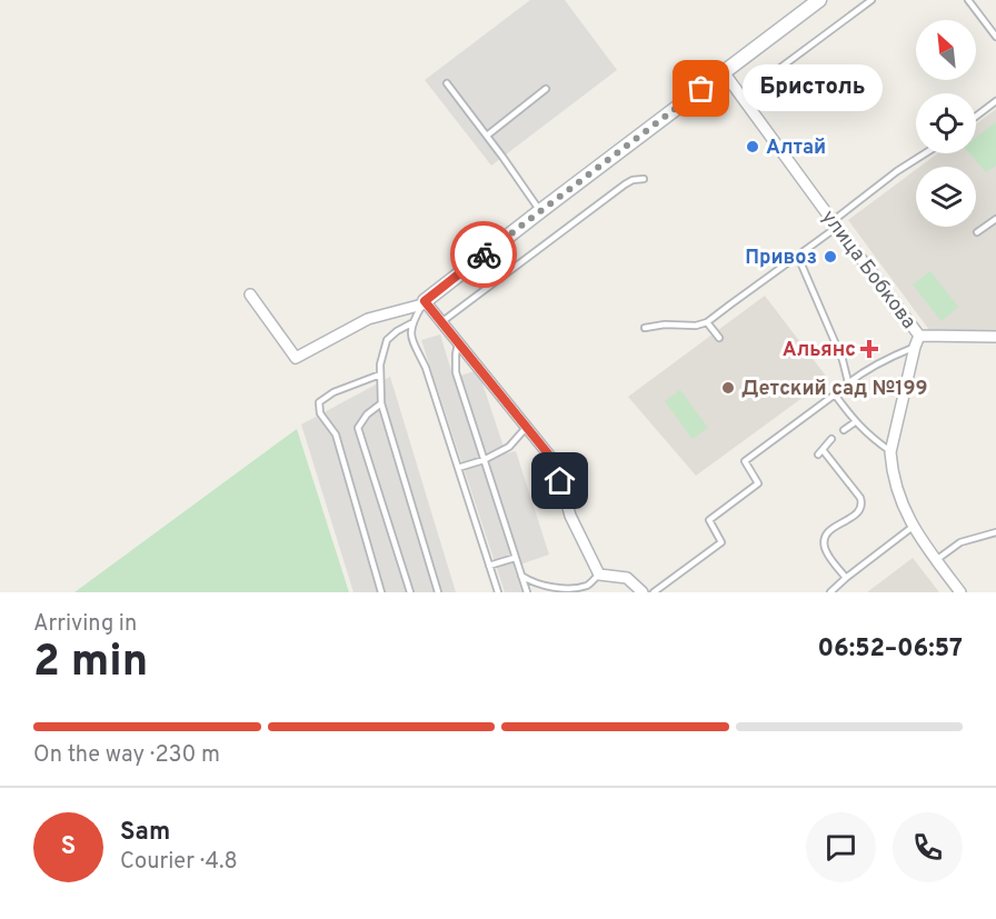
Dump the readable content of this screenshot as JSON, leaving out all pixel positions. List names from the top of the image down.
{
  "streets": {
    "street": ["улица Бобкова"]
  },
  "places": {
    "other": [
      "Бристоль",
      "Алтай",
      "Привоз",
      "Детский сад №199"
    ],
    "health": ["Альянс"]
  },
  "north": "top left",
  "page": {
    "bubble": "Бристоль",
    "heading": ["2 min", "Arriving in", "06:52–06:57"],
    "panel": ["Sam", "Courier · 4.8"],
    "bar": "On the way · 230 m",
    "round": "S"
  }
}
